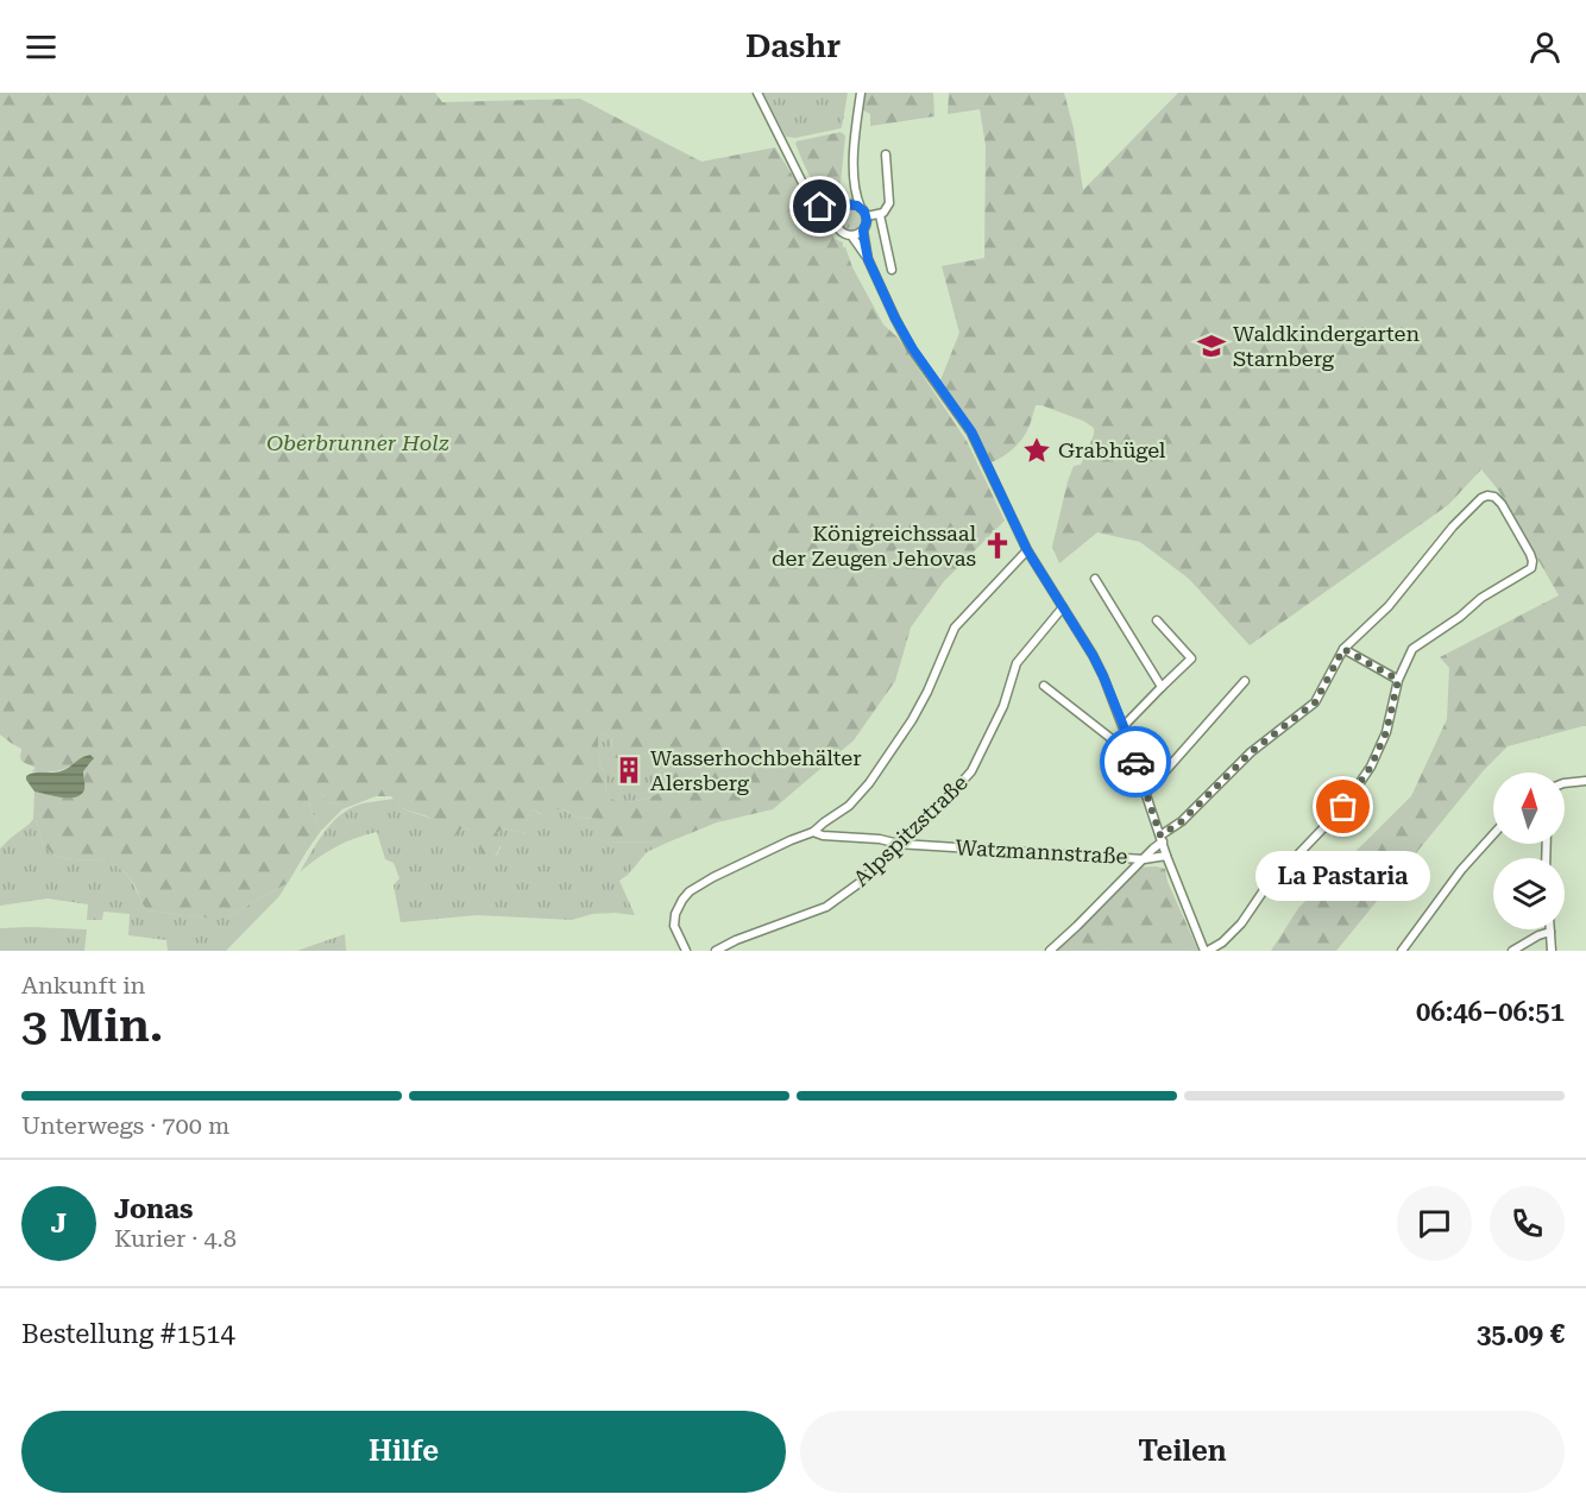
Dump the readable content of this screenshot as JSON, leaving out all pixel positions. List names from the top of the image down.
{
  "streets": {
    "street": ["Alpspitzstraße", "Watzmannstraße"]
  },
  "crossings": [
    ["Alpspitzstraße", "Watzmannstraße"]
  ],
  "parks": ["Oberbrunner Holz"],
  "places": {
    "school or university": ["Waldkindergarten Starnberg"],
    "place": ["Grabhügel"],
    "church": ["Königreichssaal der Zeugen Jehovas"],
    "building": ["Wasserhochbehälter Alersberg"],
    "other": ["La Pastaria"]
  },
  "north": "top",
  "page": {
    "header": "Dashr",
    "bubble": "La Pastaria",
    "heading": ["3 Min.", "Ankunft in", "06:46–06:51"],
    "panel": [
      "Jonas",
      "Kurier · 4.8",
      "Bestellung #1514",
      "35.09 €"
    ],
    "bar": "Unterwegs · 700 m",
    "round": "J",
    "buttons": ["Hilfe", "Teilen"]
  }
}
